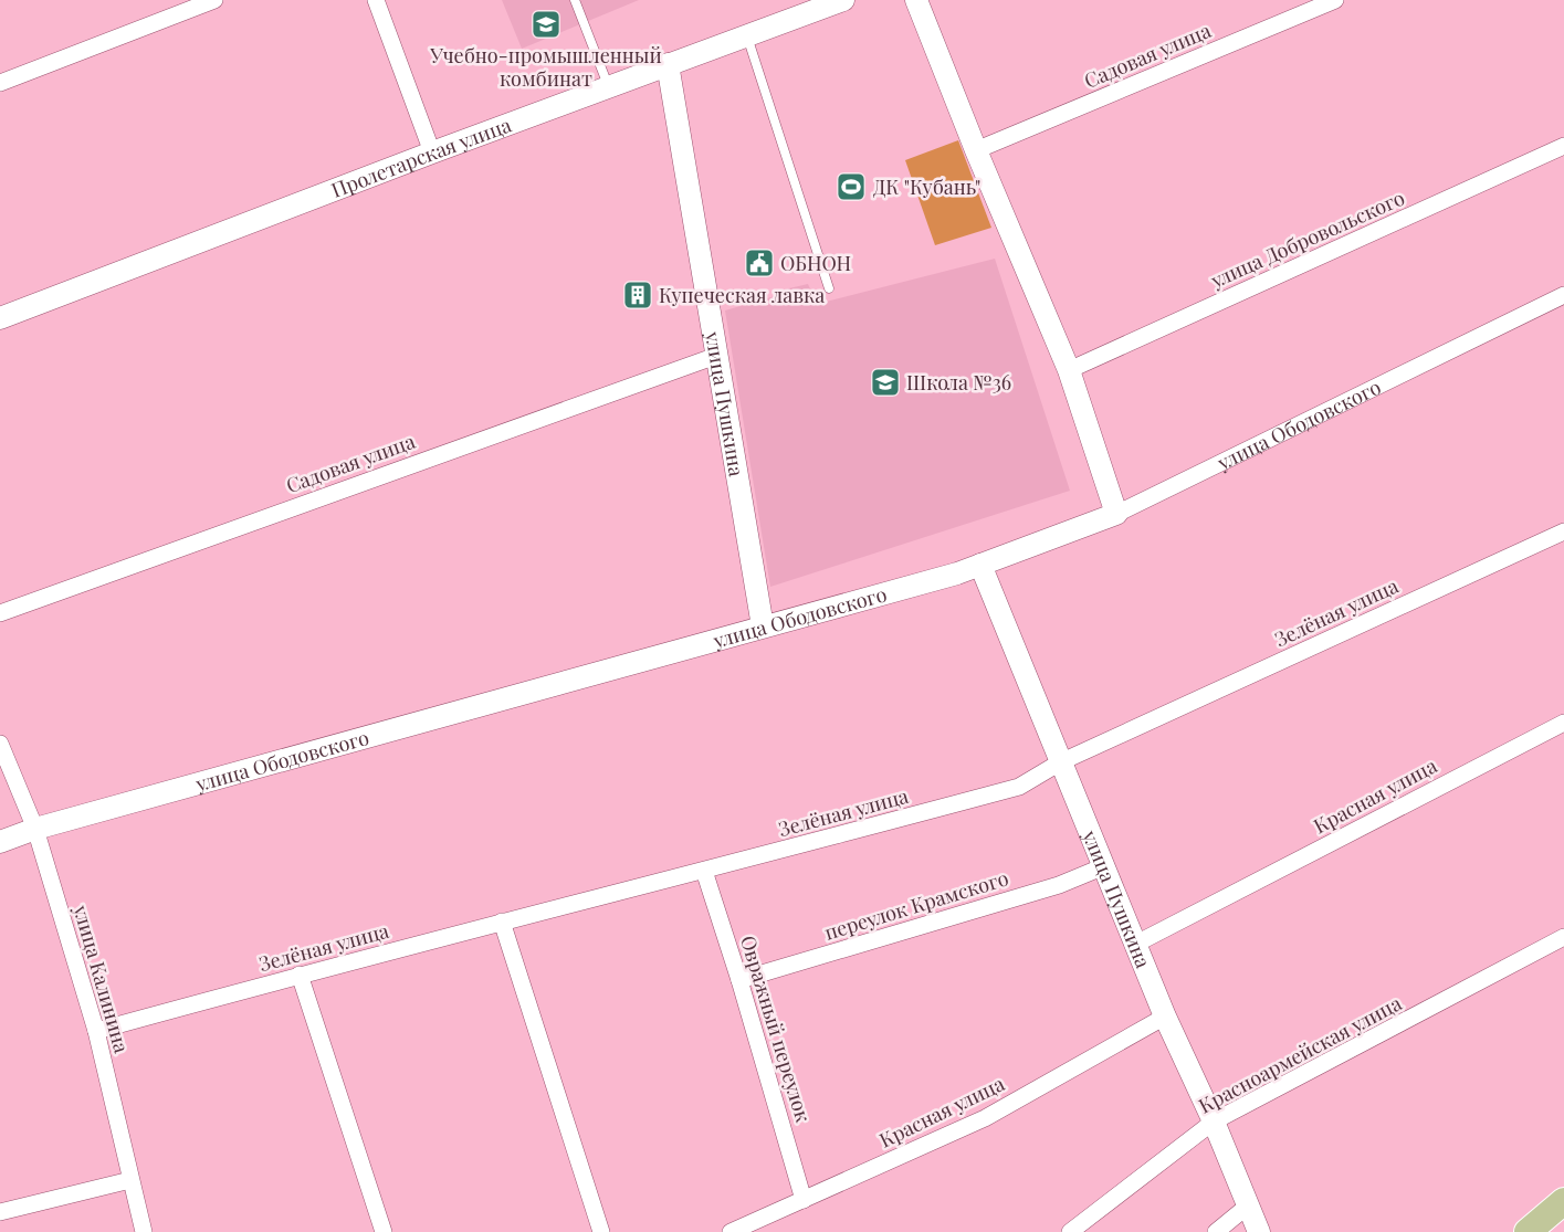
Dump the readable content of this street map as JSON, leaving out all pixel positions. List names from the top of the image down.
{
  "streets": {
    "street": [
      "Садовая улица",
      "Пролетарская улица",
      "улица Добровольского",
      "улица Пушкина",
      "улица Ободовского",
      "Зелёная улица",
      "Красная улица",
      "переулок Крамского",
      "улица Калинина",
      "Овражный переулок",
      "Красноармейская улица"
    ]
  },
  "crossings": [
    ["Садовая улица", "улица Пушкина"],
    ["Пролетарская улица", "улица Пушкина"],
    ["улица Пушкина", "улица Ободовского"],
    ["улица Пушкина", "Зелёная улица"],
    ["улица Пушкина", "Красная улица"],
    ["улица Пушкина", "переулок Крамского"],
    ["улица Пушкина", "Красноармейская улица"],
    ["улица Ободовского", "улица Калинина"],
    ["Зелёная улица", "улица Калинина"],
    ["Зелёная улица", "Овражный переулок"],
    ["Красная улица", "Овражный переулок"],
    ["переулок Крамского", "Овражный переулок"]
  ],
  "places": {
    "school or university": ["Учебно-промышленный комбинат", "Школа №36"],
    "sports": ["ДК \"Кубань\""],
    "public building": ["ОБНОН"],
    "building": ["Купеческая лавка"]
  }
}
